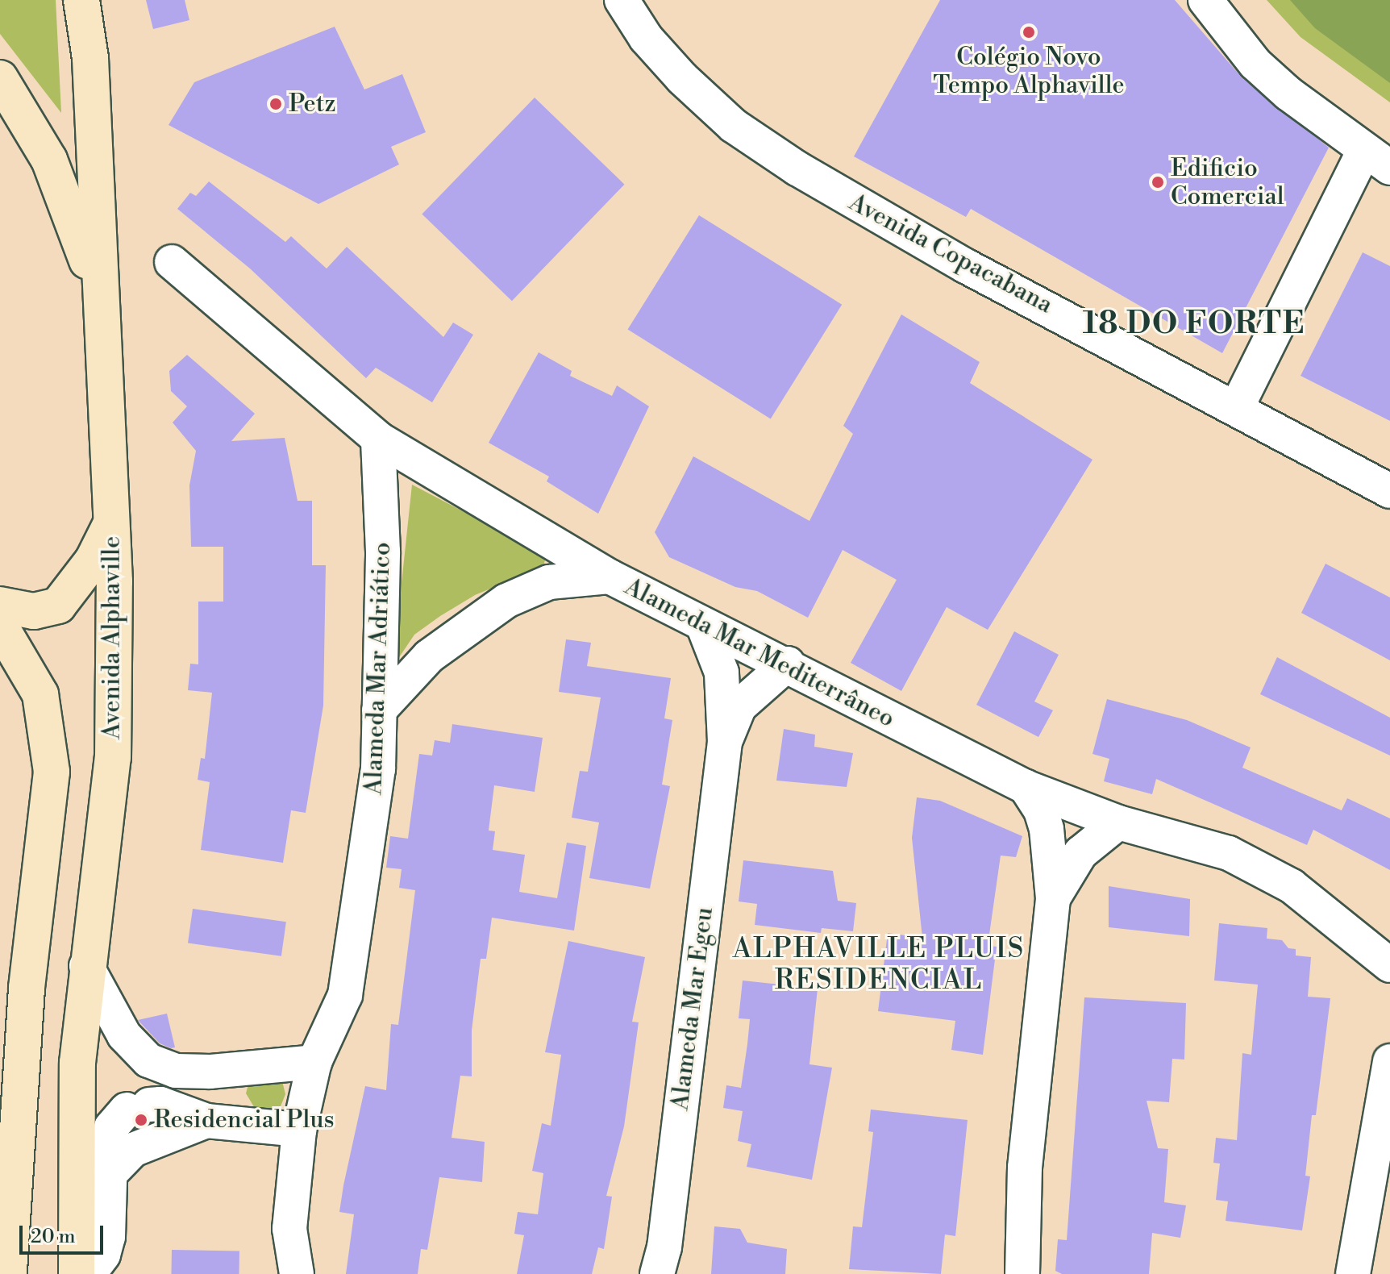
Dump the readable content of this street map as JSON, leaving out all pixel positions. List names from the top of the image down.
{
  "streets": {
    "main road": ["Avenida Alphaville"],
    "street": [
      "Avenida Copacabana",
      "Alameda Mar Mediterrâneo",
      "Alameda Mar Adriático",
      "Alameda Mar Egeu"
    ]
  },
  "crossings": [
    ["Alameda Mar Mediterrâneo", "Alameda Mar Adriático"],
    ["Alameda Mar Mediterrâneo", "Alameda Mar Egeu"]
  ],
  "districts": ["18 DO FORTE", "ALPHAVILLE PLUIS RESIDENCIAL"],
  "places": [
    "Colégio Novo Tempo Alphaville",
    "Petz",
    "Edificio Comercial",
    "Residencial Plus"
  ],
  "scale_bar": "20 m"
}
